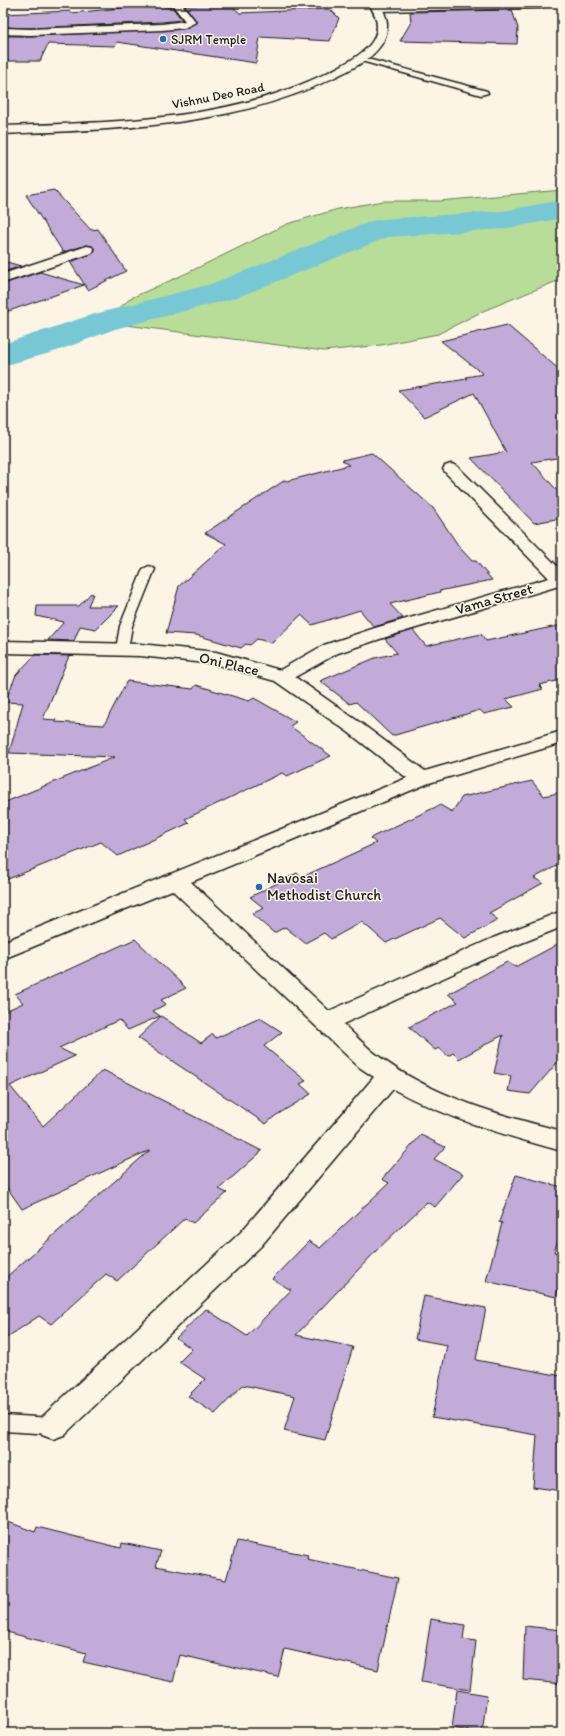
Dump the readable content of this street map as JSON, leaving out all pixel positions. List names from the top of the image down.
{
  "streets": {
    "street": ["Vishnu Deo Road", "Vama Street", "Oni Place"]
  },
  "crossings": [
    ["Vama Street", "Oni Place"]
  ],
  "places": ["SJRM Temple", "Navosai Methodist Church"]
}
